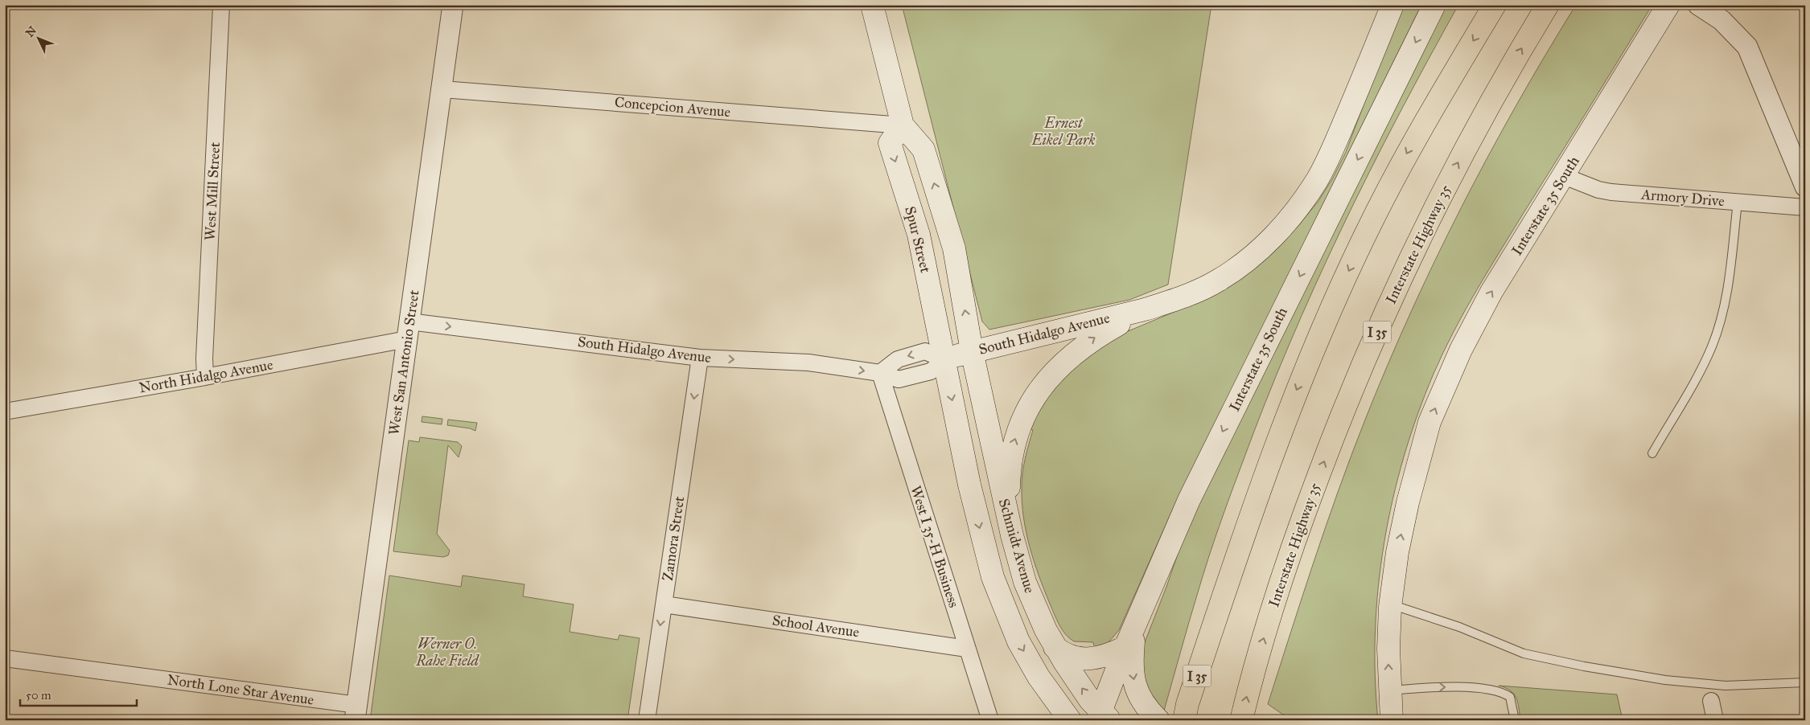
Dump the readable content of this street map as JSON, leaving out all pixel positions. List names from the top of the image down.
{
  "streets": {
    "highway": ["Interstate Highway 35", "I 35"],
    "main road": [
      "Interstate 35 South",
      "Spur Street",
      "South Hidalgo Avenue",
      "Schmidt Avenue"
    ],
    "street": [
      "Concepcion Avenue",
      "West Mill Street",
      "Armory Drive",
      "West San Antonio Street",
      "North Hidalgo Avenue",
      "Zamora Street",
      "West I 35-H Business",
      "School Avenue",
      "North Lone Star Avenue"
    ]
  },
  "crossings": [
    ["Concepcion Avenue", "Spur Street"],
    ["Concepcion Avenue", "West San Antonio Street"],
    ["West Mill Street", "North Hidalgo Avenue"],
    ["Armory Drive", "Interstate 35 South"],
    ["Interstate 35 South", "Schmidt Avenue"],
    ["Spur Street", "South Hidalgo Avenue"],
    ["Spur Street", "Schmidt Avenue"],
    ["South Hidalgo Avenue", "West San Antonio Street"],
    ["South Hidalgo Avenue", "North Hidalgo Avenue"],
    ["South Hidalgo Avenue", "Zamora Street"],
    ["South Hidalgo Avenue", "Schmidt Avenue"],
    ["South Hidalgo Avenue", "West I 35-H Business"],
    ["West San Antonio Street", "North Hidalgo Avenue"],
    ["West San Antonio Street", "North Lone Star Avenue"],
    ["Zamora Street", "School Avenue"],
    ["West I 35-H Business", "School Avenue"]
  ],
  "one_way": ["South Hidalgo Avenue", "Zamora Street"],
  "parks": ["Ernest Eikel Park", "Werner O. Rahe Field"],
  "scale_bar": "50 m",
  "north": "top left"
}
